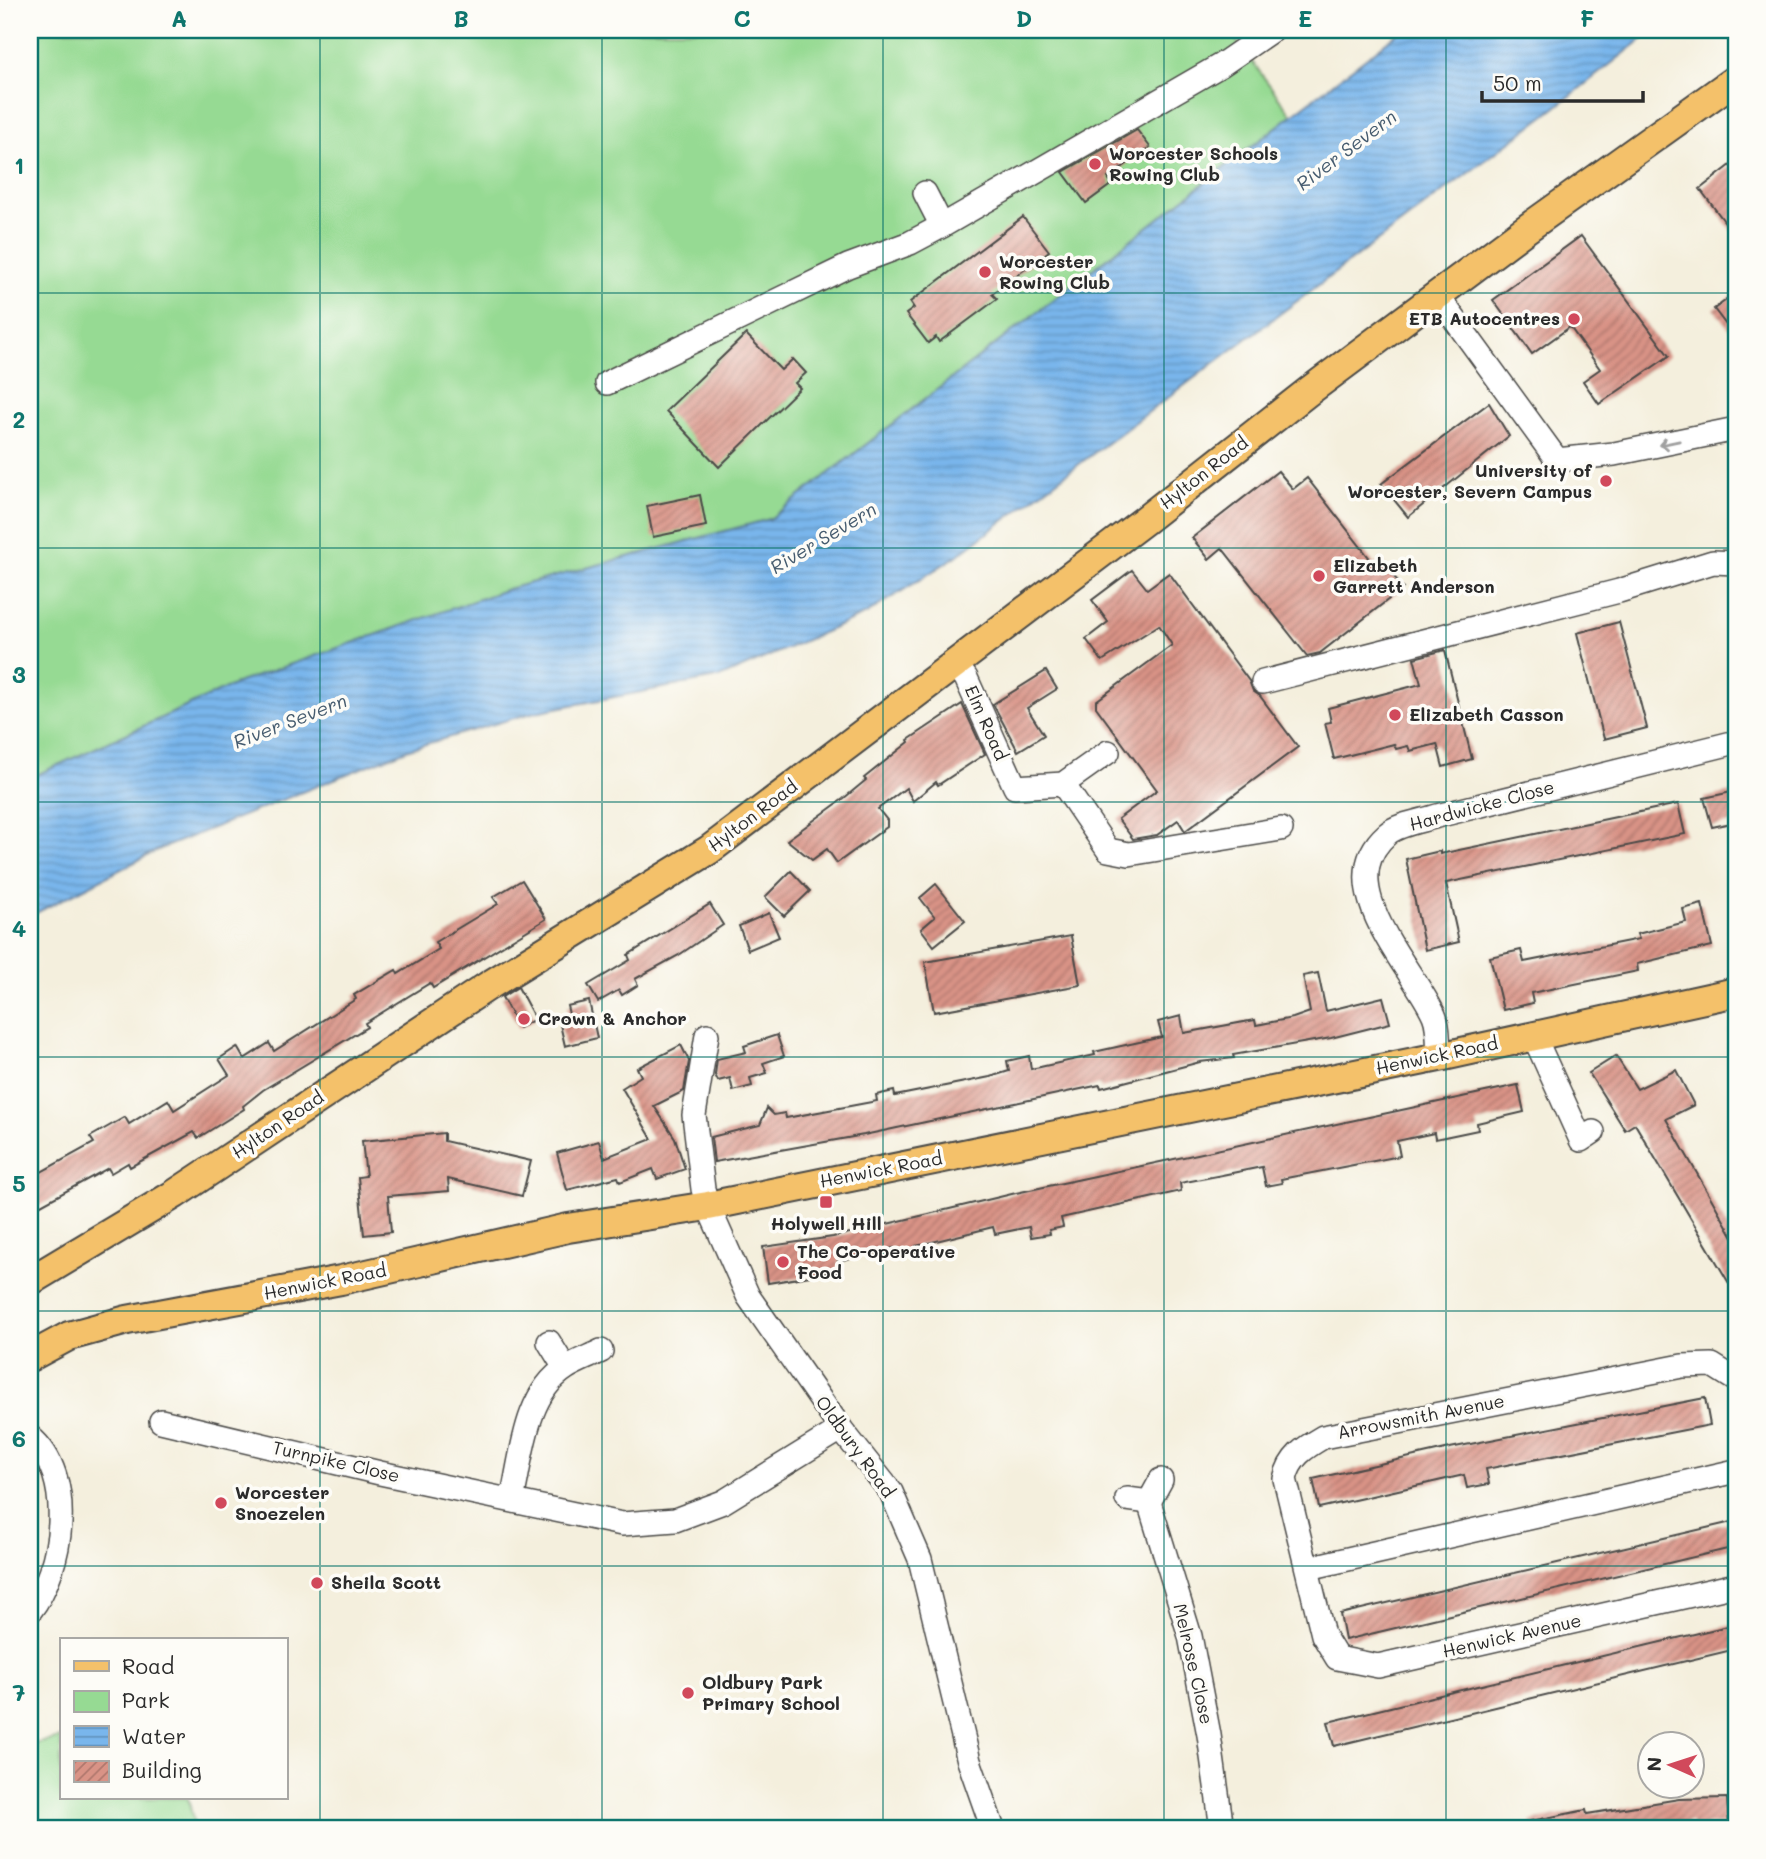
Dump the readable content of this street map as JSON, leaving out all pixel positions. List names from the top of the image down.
{
  "streets": {
    "main road": ["Hylton Road", "Henwick Road"],
    "street": [
      "Elm Road",
      "Hardwicke Close",
      "Arrowsmith Avenue",
      "Oldbury Road",
      "Turnpike Close",
      "Henwick Avenue",
      "Melrose Close"
    ]
  },
  "crossings": [
    ["Hylton Road", "Elm Road"],
    ["Hardwicke Close", "Henwick Road"],
    ["Henwick Road", "Oldbury Road"],
    ["Arrowsmith Avenue", "Henwick Avenue"],
    ["Oldbury Road", "Turnpike Close"]
  ],
  "water": ["River Severn"],
  "places": {
    "other": [
      "Worcester Schools Rowing Club",
      "Worcester Rowing Club",
      "ETB Autocentres",
      "University of Worcester, Severn Campus",
      "Elizabeth Garrett Anderson",
      "Elizabeth Casson",
      "Crown & Anchor",
      "The Co-operative Food",
      "Worcester Snoezelen",
      "Sheila Scott",
      "Oldbury Park Primary School"
    ],
    "transit": ["Holywell Hill"]
  },
  "legend": [
    "Road",
    "Park",
    "Water",
    "Building"
  ],
  "scale_bar": "50 m",
  "north": "left",
  "grid": {
    "columns": [
      "A",
      "B",
      "C",
      "D",
      "E",
      "F"
    ],
    "rows": [
      "1",
      "2",
      "3",
      "4",
      "5",
      "6",
      "7"
    ]
  }
}
